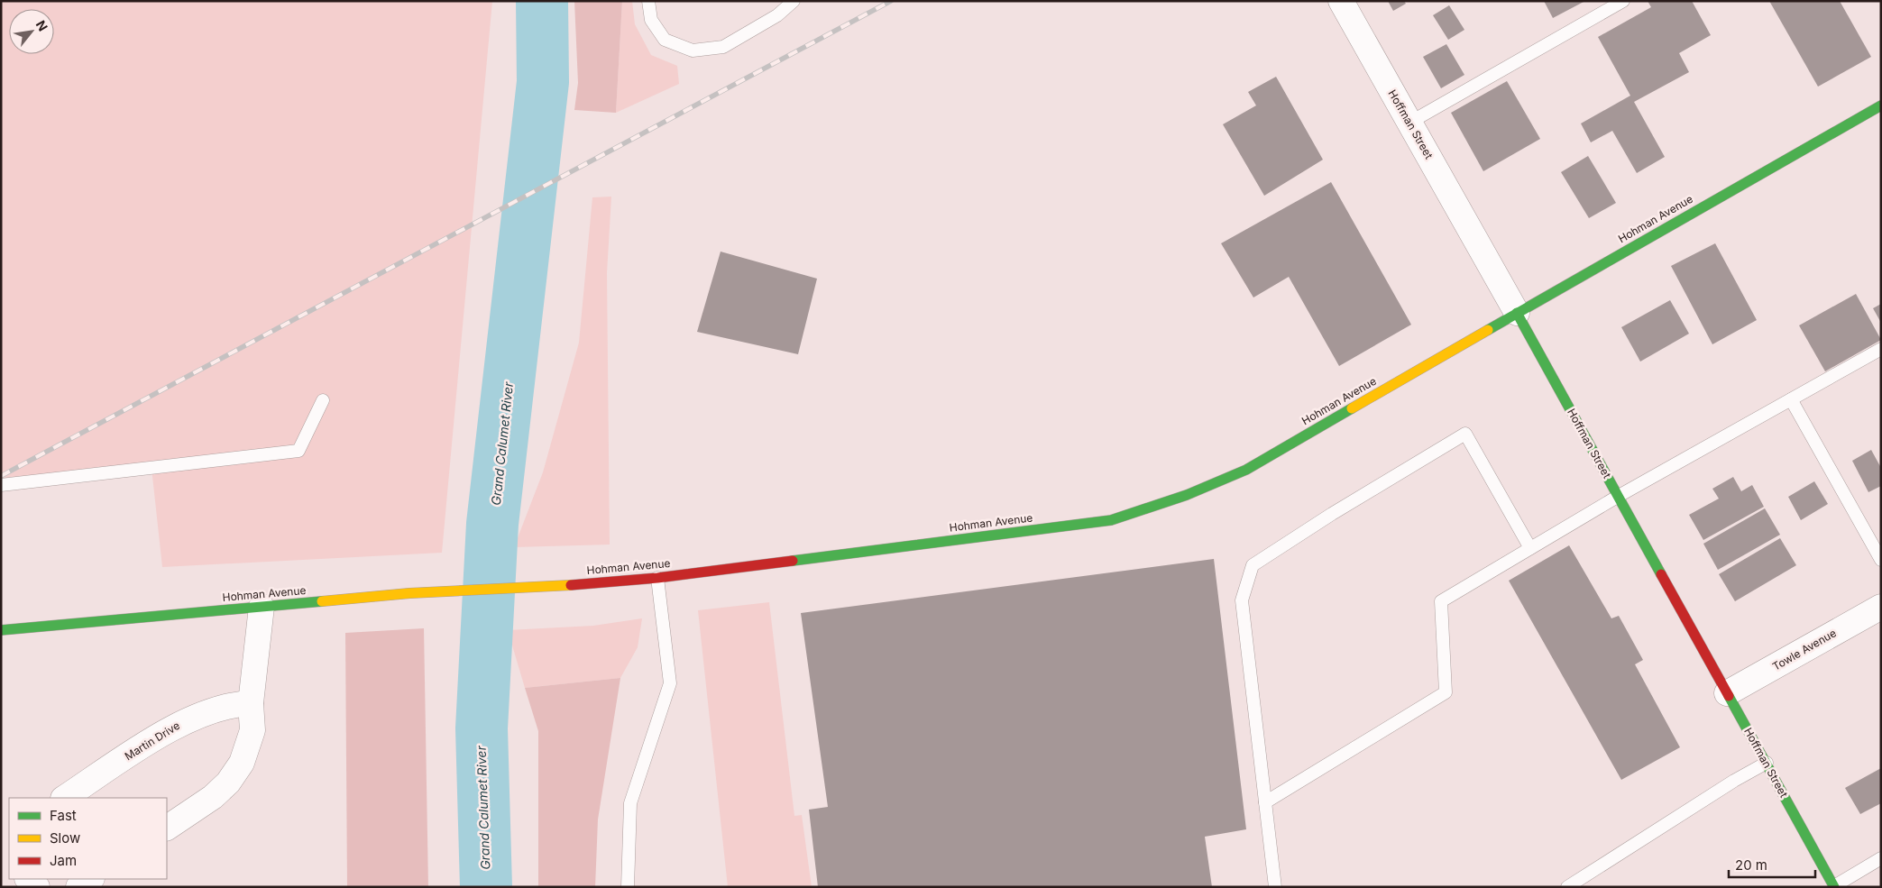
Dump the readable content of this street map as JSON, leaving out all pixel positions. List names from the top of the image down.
{
  "streets": {
    "main road": ["Hoffman Street", "Hohman Avenue"],
    "street": ["Towle Avenue", "Martin Drive"]
  },
  "crossings": [
    ["Hoffman Street", "Hohman Avenue"],
    ["Hoffman Street", "Towle Avenue"]
  ],
  "water": ["Grand Calumet River"],
  "legend": ["Fast", "Slow", "Jam"],
  "scale_bar": "20 m",
  "north": "top right"
}
